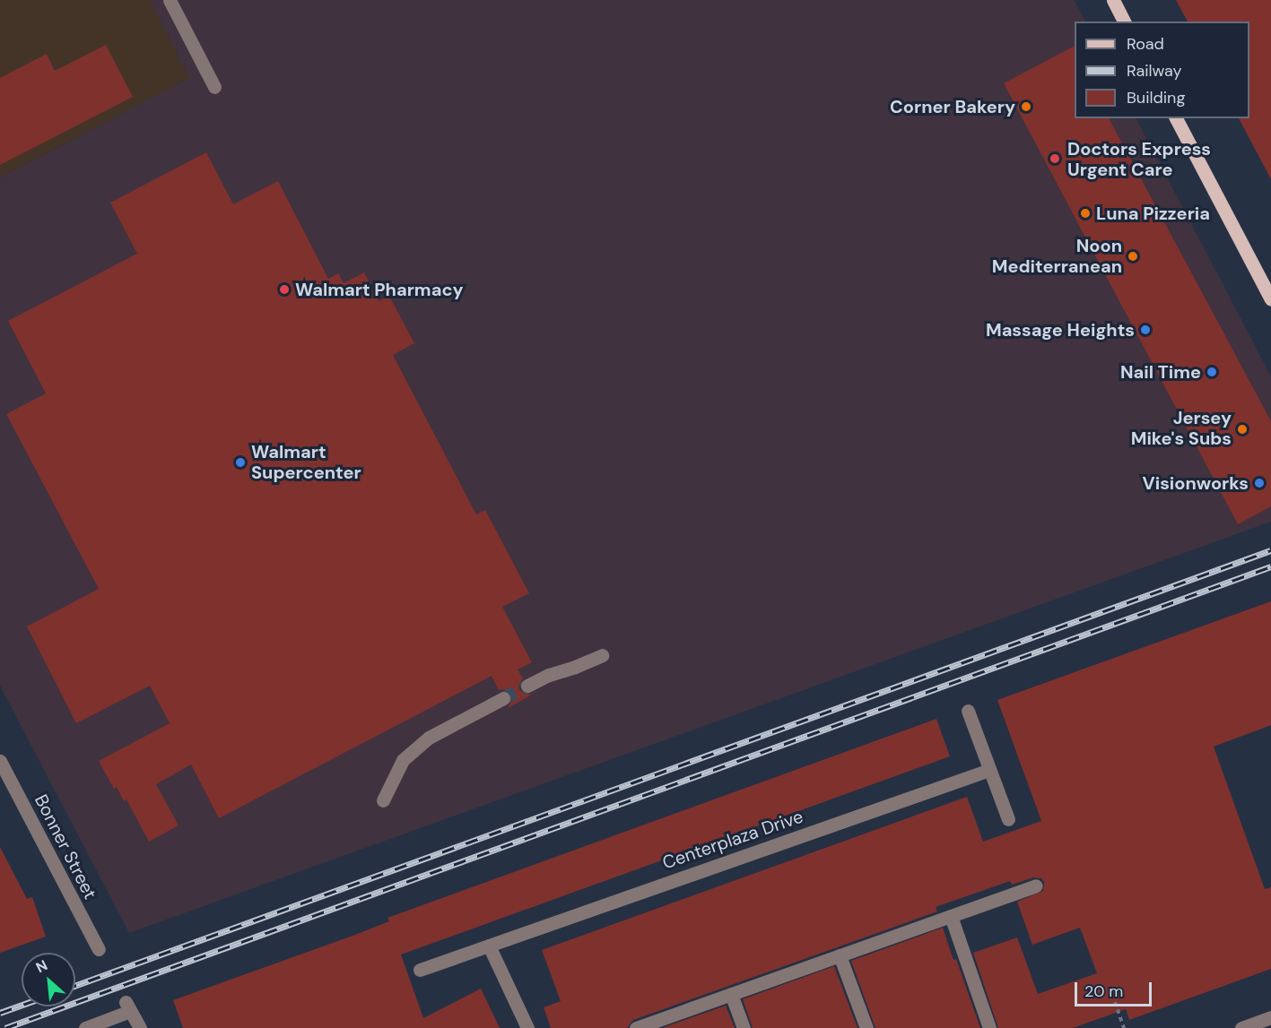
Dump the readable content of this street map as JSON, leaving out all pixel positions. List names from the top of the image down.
{
  "streets": {
    "street": ["Centerplaza Drive", "Bonner Street"]
  },
  "places": [
    "Corner Bakery",
    "Doctors Express Urgent Care",
    "Luna Pizzeria",
    "Noon Mediterranean",
    "Walmart Pharmacy",
    "Massage Heights",
    "Nail Time",
    "Jersey Mike's Subs",
    "Walmart Supercenter",
    "Visionworks"
  ],
  "legend": ["Road", "Railway", "Building"],
  "scale_bar": "20 m",
  "north": "top left"
}
